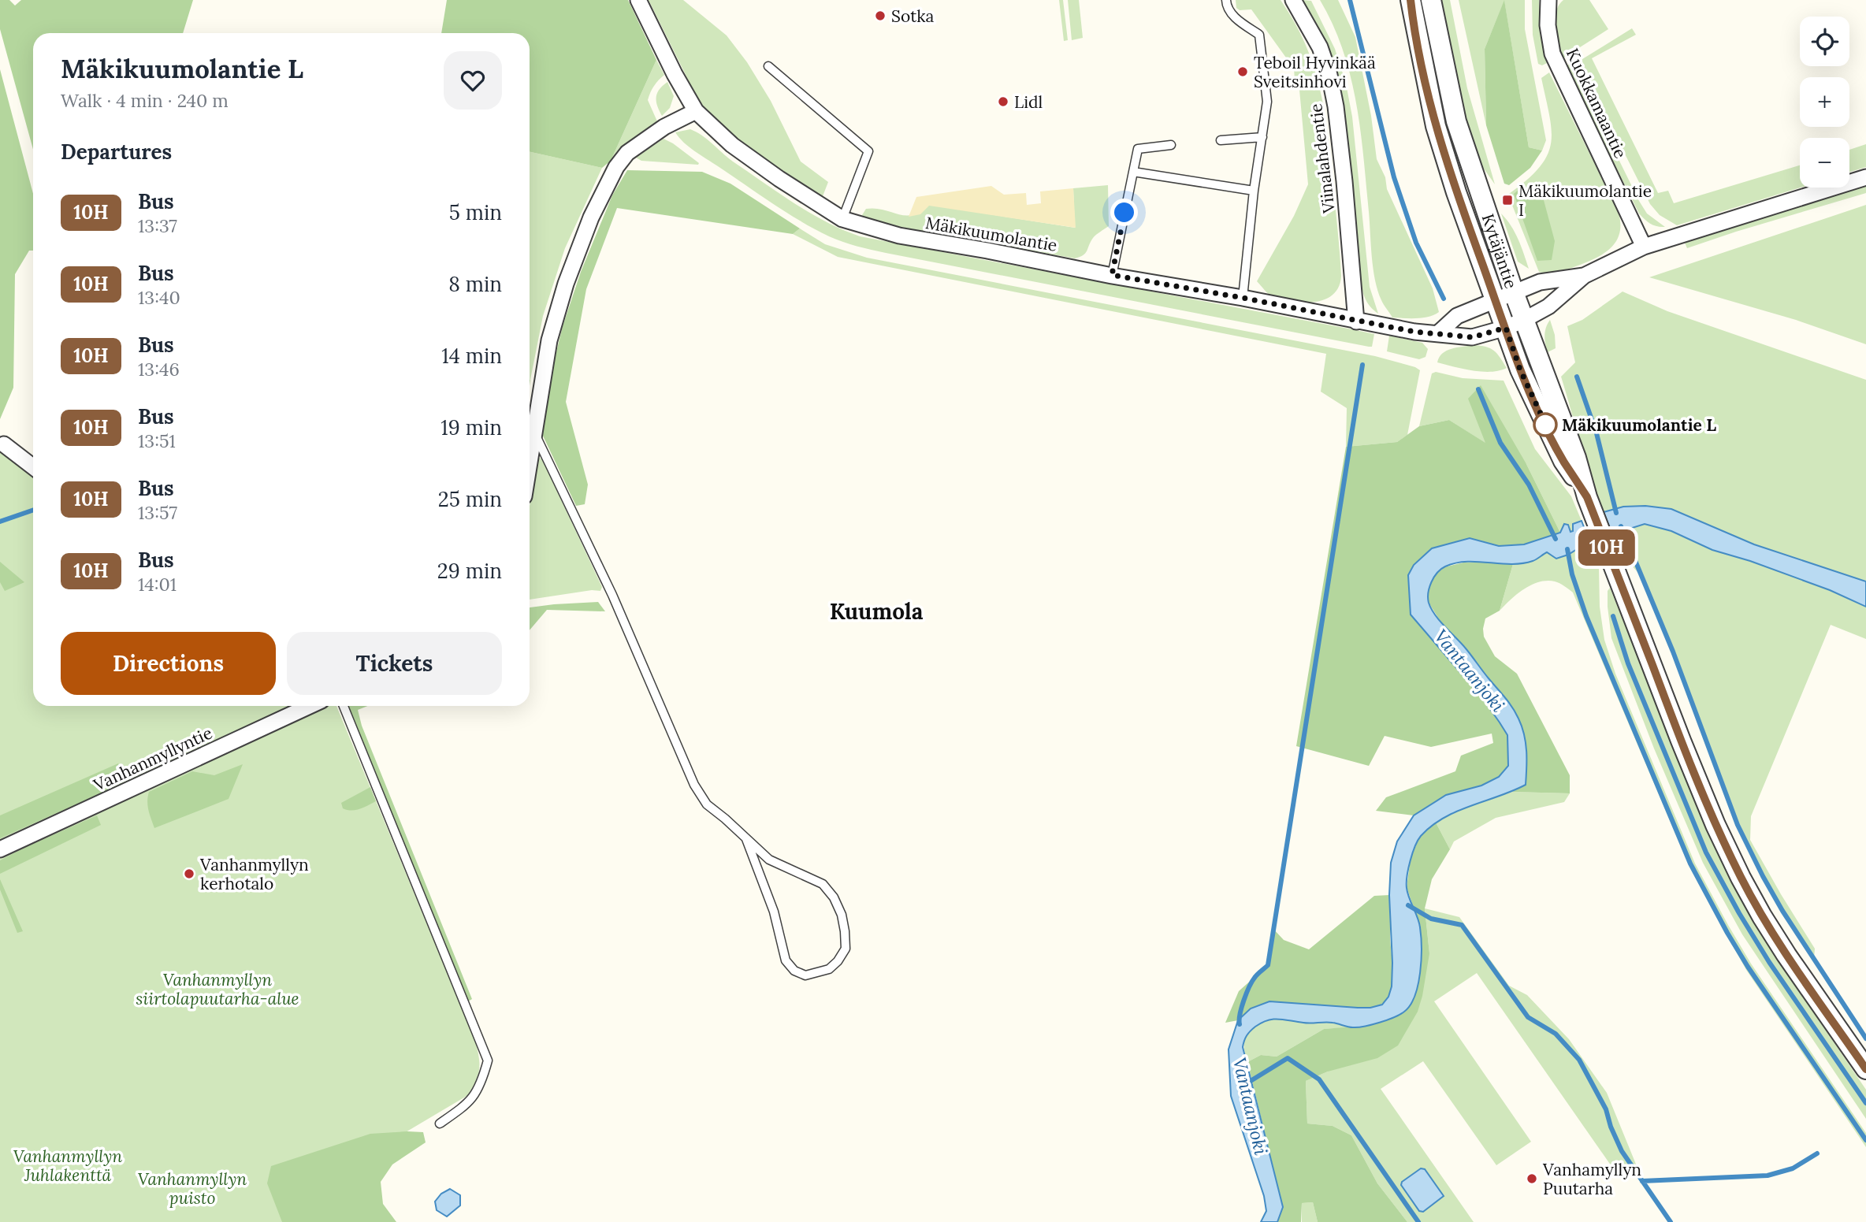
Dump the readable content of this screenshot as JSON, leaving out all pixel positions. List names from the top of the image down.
{
  "streets": {
    "street": [
      "Kuokkamaantie",
      "Viinalahdentie",
      "Mäkikuumolantie",
      "Kytäjäntie",
      "Vanhanmyllyntie"
    ]
  },
  "crossings": [
    ["Viinalahdentie", "Mäkikuumolantie"],
    ["Mäkikuumolantie", "Kytäjäntie"]
  ],
  "districts": ["Kuumola"],
  "water": ["Vantaanjoki"],
  "parks": ["Vanhanmyllyn siirtolapuutarha-alue", "Vanhanmyllyn Juhlakenttä", "Vanhanmyllyn puisto"],
  "places": {
    "other": [
      "Sotka",
      "Teboil Hyvinkää Sveitsinhovi",
      "Lidl",
      "Mäkikuumolantie L",
      "Vanhanmyllyn kerhotalo",
      "Vanhamyllyn Puutarha"
    ],
    "transit": ["Mäkikuumolantie I"]
  },
  "lines": ["bus line 10H"],
  "page": {
    "on_map": "10H",
    "map_buttons": ["+", "−"],
    "heading": [
      ["Mäkikuumolantie L", "Walk · 4 min · 240 m"],
      "Departures"
    ],
    "list": [
      {
        "mark": "10H",
        "name": "Bus",
        "note": "13:37",
        "value": "5 min"
      },
      {
        "mark": "10H",
        "name": "Bus",
        "note": "13:40",
        "value": "8 min"
      },
      {
        "mark": "10H",
        "name": "Bus",
        "note": "13:46",
        "value": "14 min"
      },
      {
        "mark": "10H",
        "name": "Bus",
        "note": "13:51",
        "value": "19 min"
      },
      {
        "mark": "10H",
        "name": "Bus",
        "note": "13:57",
        "value": "25 min"
      },
      {
        "mark": "10H",
        "name": "Bus",
        "note": "14:01",
        "value": "29 min"
      }
    ],
    "buttons": ["Directions", "Tickets"]
  }
}
